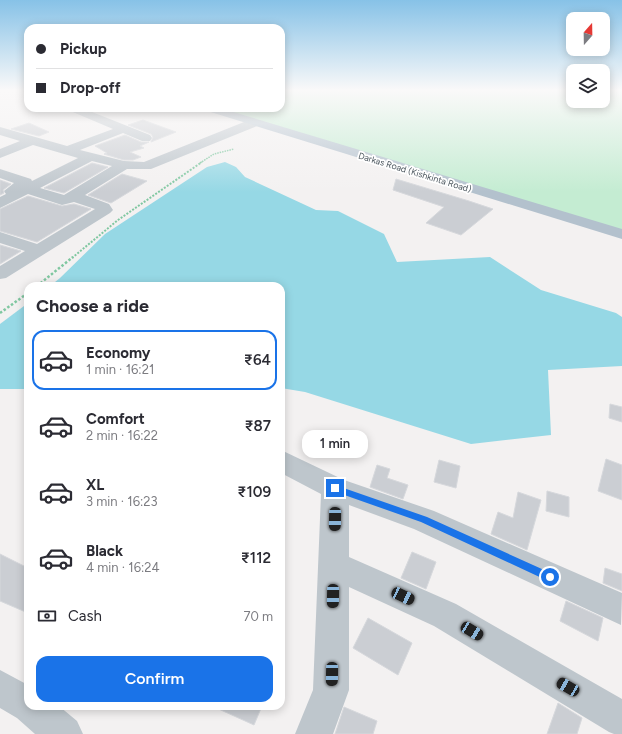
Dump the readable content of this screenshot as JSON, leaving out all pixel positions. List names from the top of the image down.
{
  "streets": {
    "main road": ["Darkas Road (Kishkinta Road)"]
  },
  "north": "top",
  "page": {
    "banner": ["Pickup", "Drop-off"],
    "heading": "Choose a ride",
    "list": [
      {
        "name": "Economy",
        "note": "1 min · 16:21",
        "value": "₹64"
      },
      {
        "name": "Comfort",
        "note": "2 min · 16:22",
        "value": "₹87"
      },
      {
        "name": "XL",
        "note": "3 min · 16:23",
        "value": "₹109"
      },
      {
        "name": "Black",
        "note": "4 min · 16:24",
        "value": "₹112"
      }
    ],
    "bubble": "1 min",
    "pay": ["Cash", "70 m"],
    "buttons": "Confirm"
  }
}
